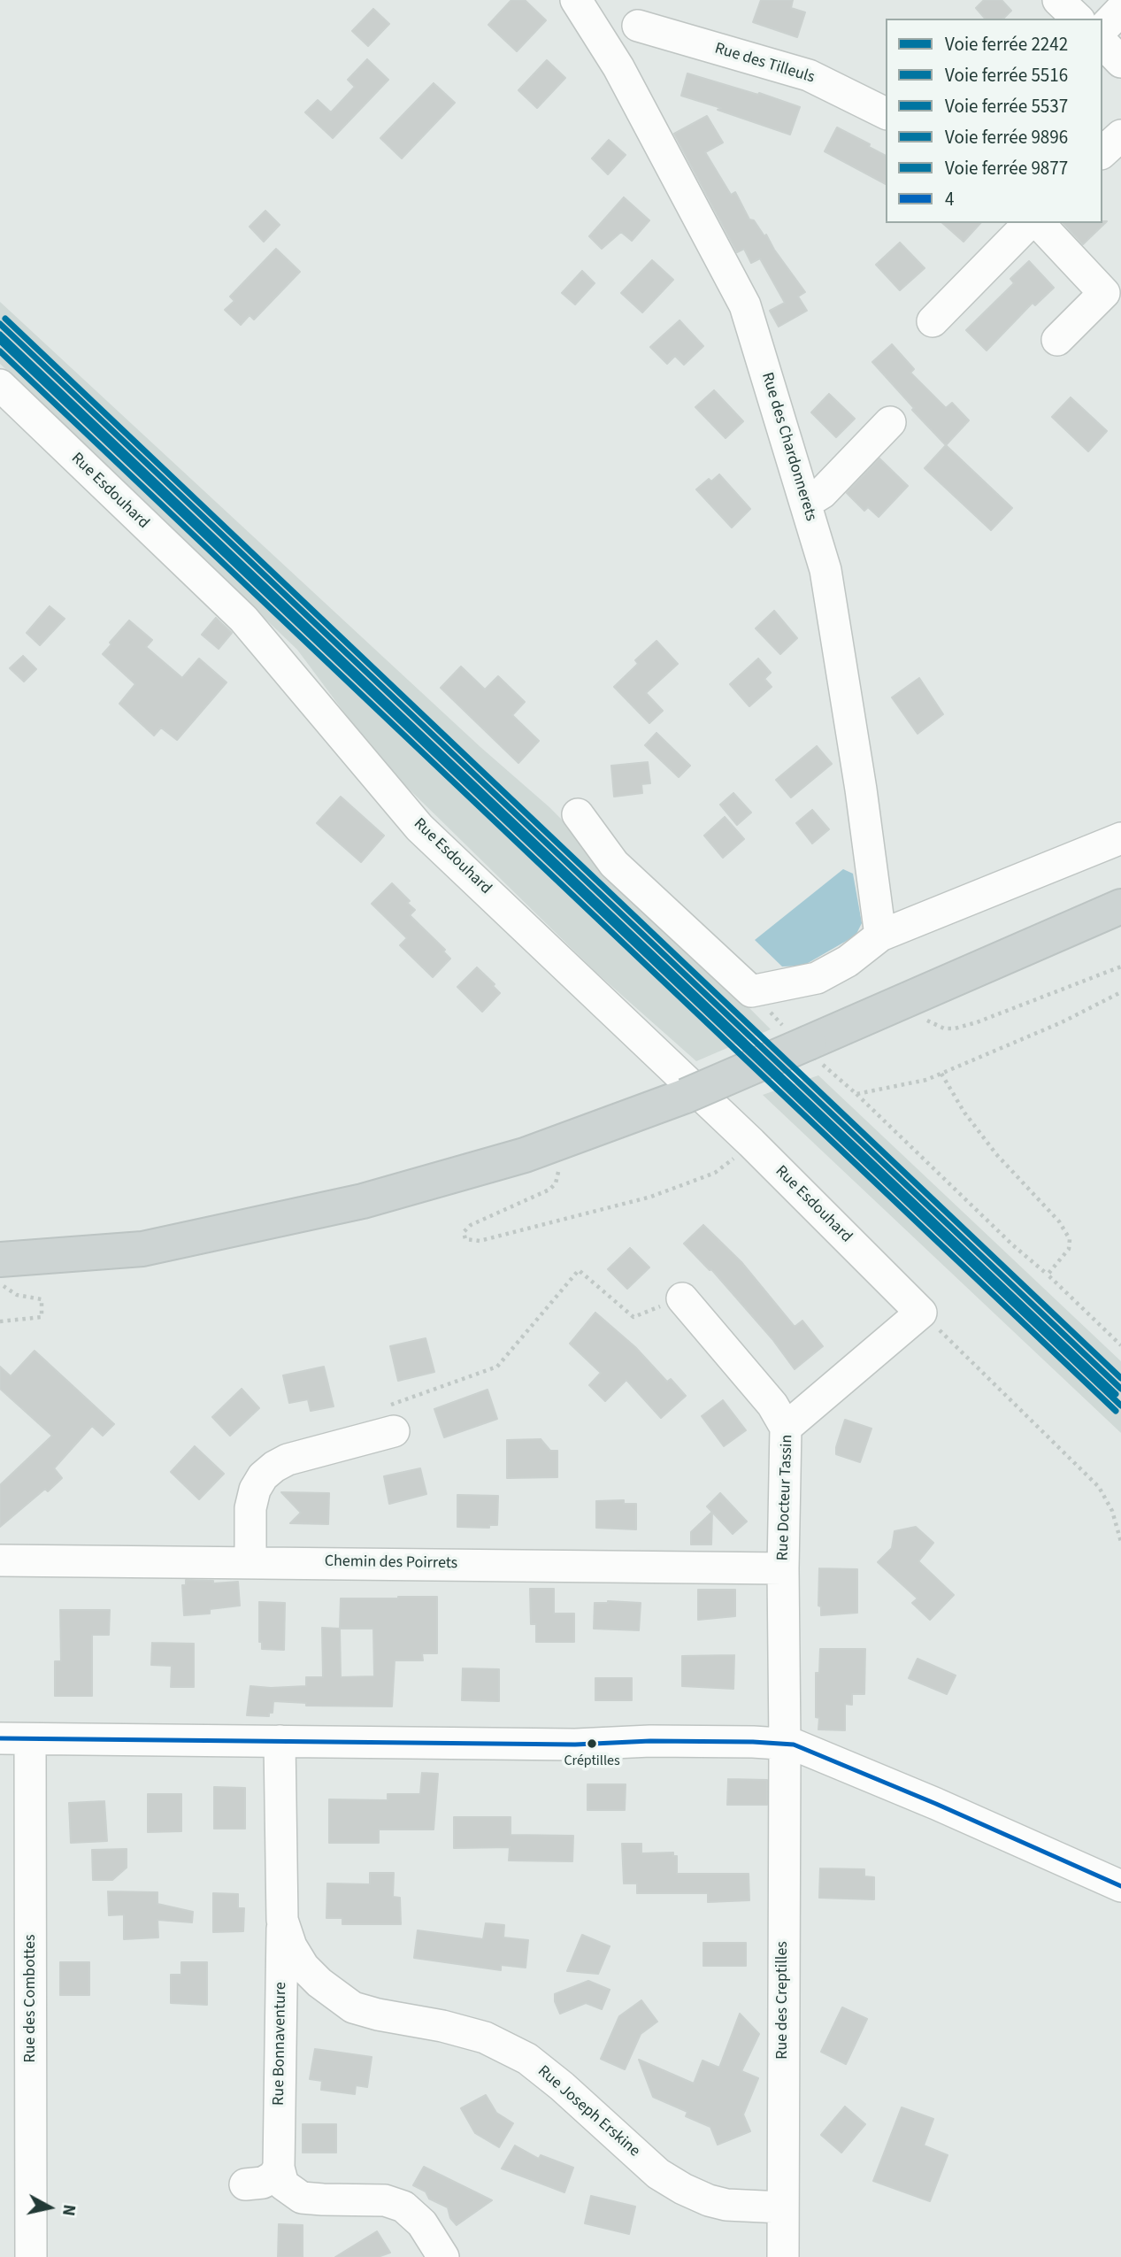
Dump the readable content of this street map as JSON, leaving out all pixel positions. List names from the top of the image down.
{
  "streets": {
    "street": [
      "Rue des Tilleuls",
      "Rue des Chardonnerets",
      "Rue Esdouhard",
      "Rue Docteur Tassin",
      "Chemin des Poirrets",
      "Rue des Combottes",
      "Rue des Creptilles",
      "Rue Bonnaventure",
      "Rue Joseph Erskine"
    ]
  },
  "crossings": [
    ["Rue Esdouhard", "Rue Docteur Tassin"],
    ["Rue Docteur Tassin", "Chemin des Poirrets"],
    ["Rue Docteur Tassin", "Rue des Creptilles"],
    ["Rue des Creptilles", "Rue Joseph Erskine"],
    ["Rue Bonnaventure", "Rue Joseph Erskine"]
  ],
  "places": ["Créptilles"],
  "lines": [
    "rail line 9896",
    "rail line 2242",
    "rail line 5516",
    "rail line 5537",
    "rail line 9877",
    "transit line 4"
  ],
  "legend": [
    "Voie ferrée 2242",
    "Voie ferrée 5516",
    "Voie ferrée 5537",
    "Voie ferrée 9896",
    "Voie ferrée 9877",
    "4"
  ],
  "north": "right"
}
